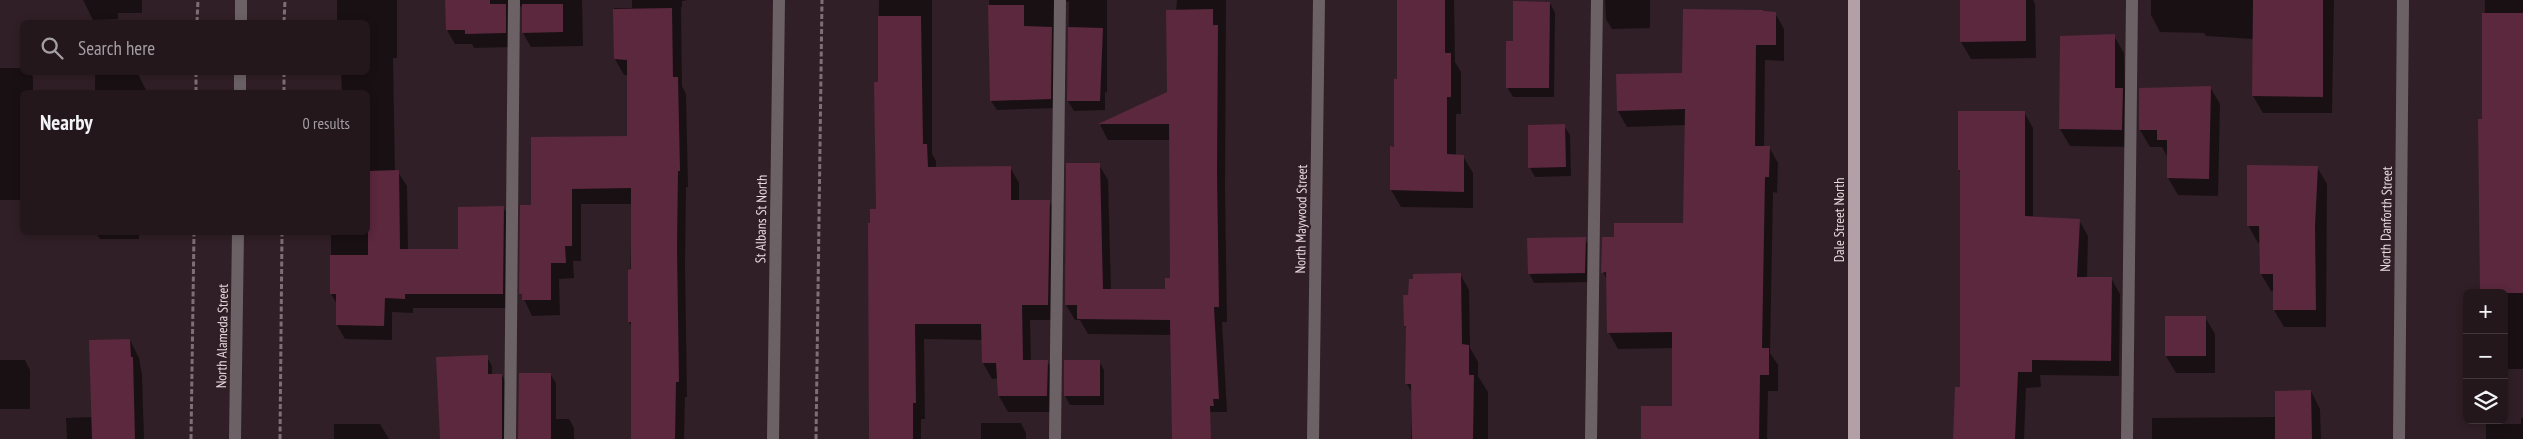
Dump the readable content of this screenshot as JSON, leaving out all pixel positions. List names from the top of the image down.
{
  "streets": {
    "main road": ["Dale Street North"],
    "street": [
      "St Albans St North",
      "North Maywood Street",
      "North Danforth Street",
      "North Alameda Street"
    ]
  },
  "page": {
    "search": "Search here",
    "heading": ["Nearby", "0 results"],
    "map_buttons": ["+", "−"]
  }
}
